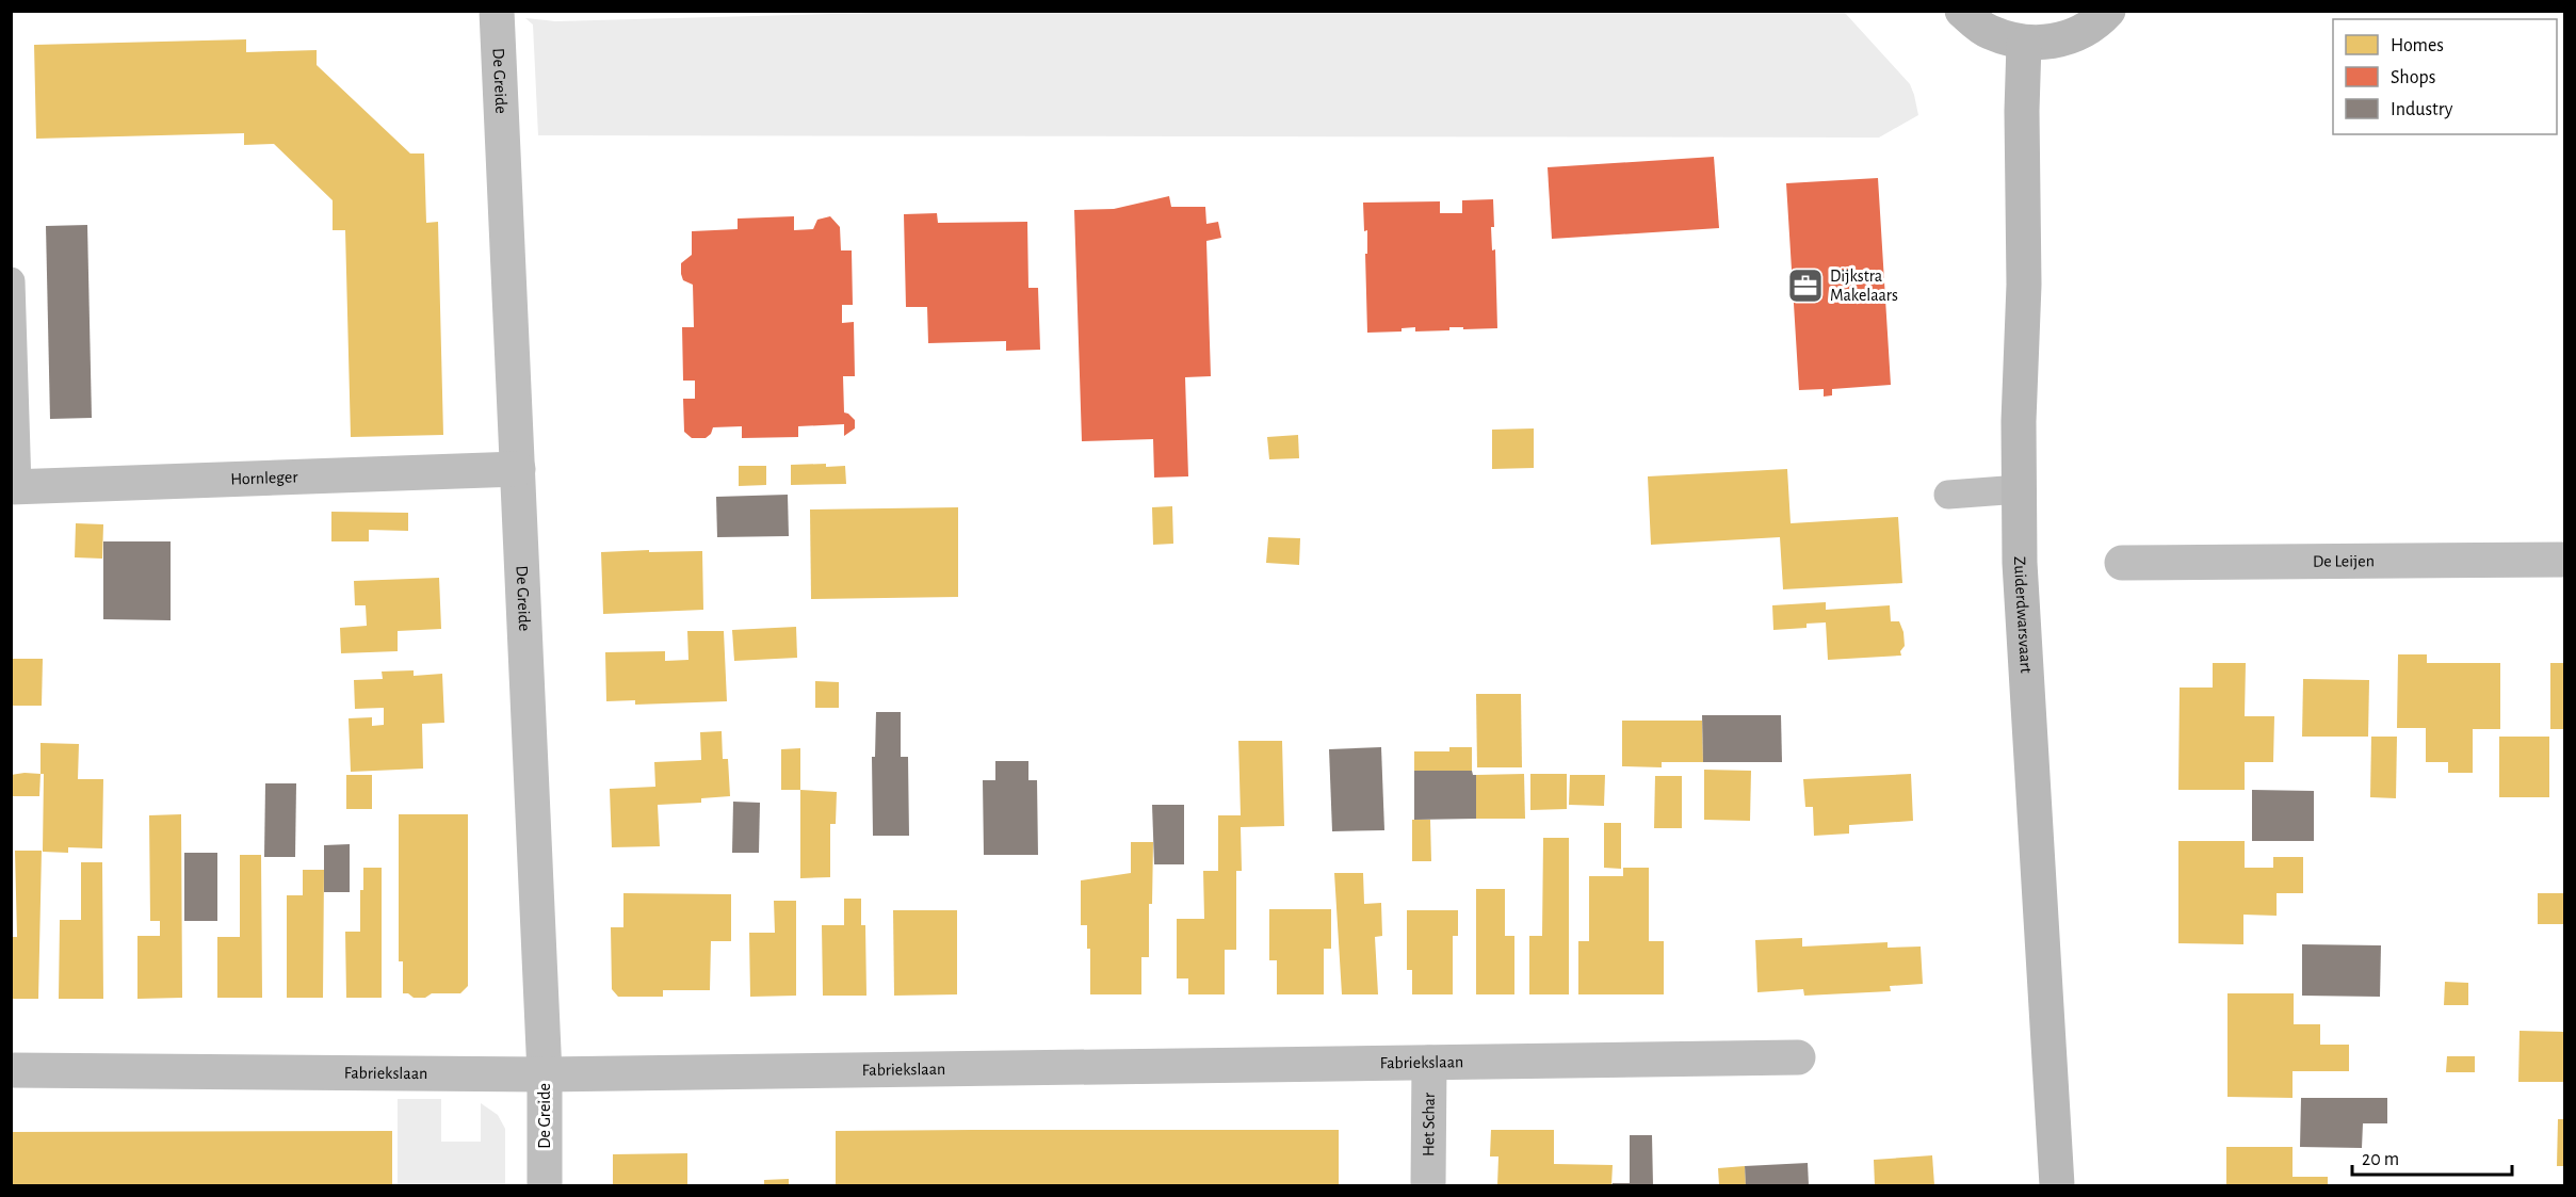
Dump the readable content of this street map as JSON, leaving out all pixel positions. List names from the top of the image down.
{
  "streets": {
    "street": [
      "De Greide",
      "Hornleger",
      "De Leijen",
      "Zuiderdwarsvaart",
      "Fabriekslaan",
      "Het Schar"
    ]
  },
  "crossings": [
    ["De Greide", "Hornleger"],
    ["De Greide", "Fabriekslaan"],
    ["Fabriekslaan", "Het Schar"]
  ],
  "places": {
    "office": ["Dijkstra Makelaars"]
  },
  "legend": ["Homes", "Shops", "Industry"],
  "scale_bar": "20 m"
}
